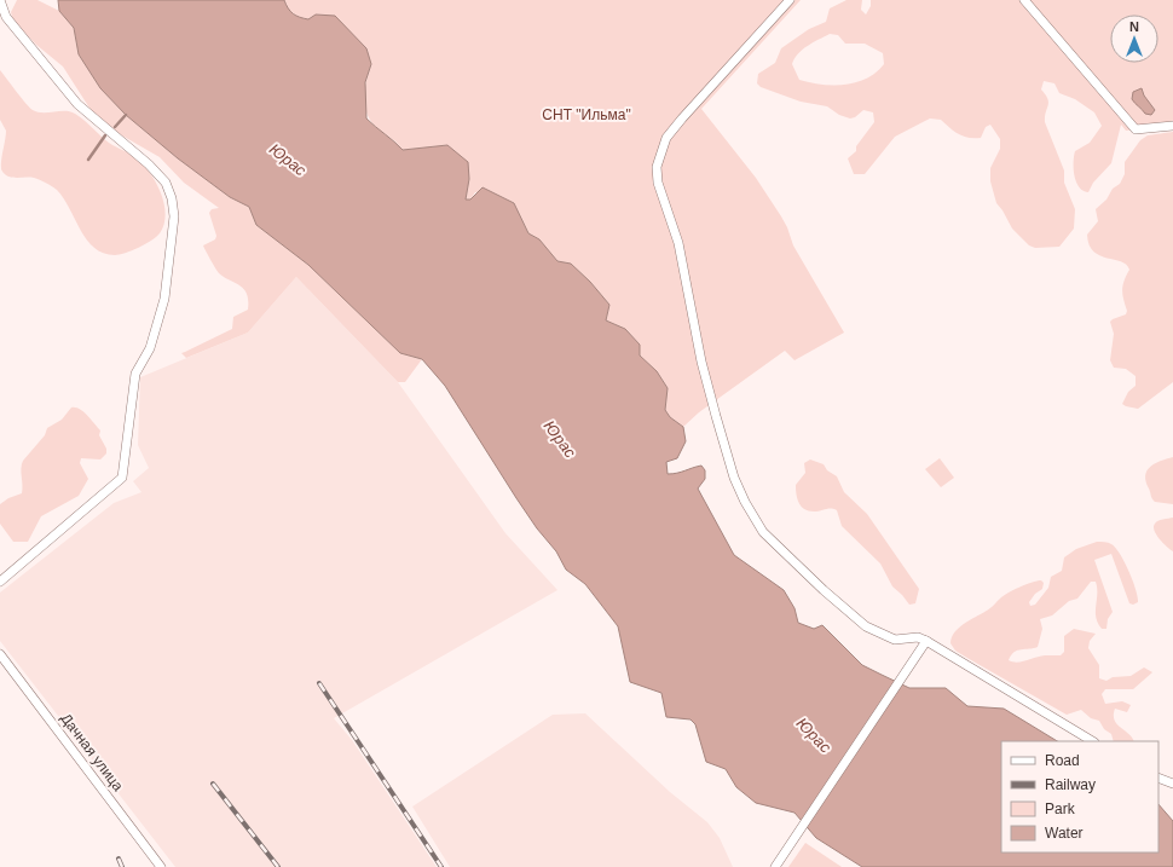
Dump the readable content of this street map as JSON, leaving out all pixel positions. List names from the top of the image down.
{
  "streets": {
    "street": ["Дачная улица"]
  },
  "water": ["Юрас"],
  "parks": ["СНТ \"Ильма\""],
  "legend": [
    "Road",
    "Railway",
    "Park",
    "Water"
  ],
  "north": "top"
}
